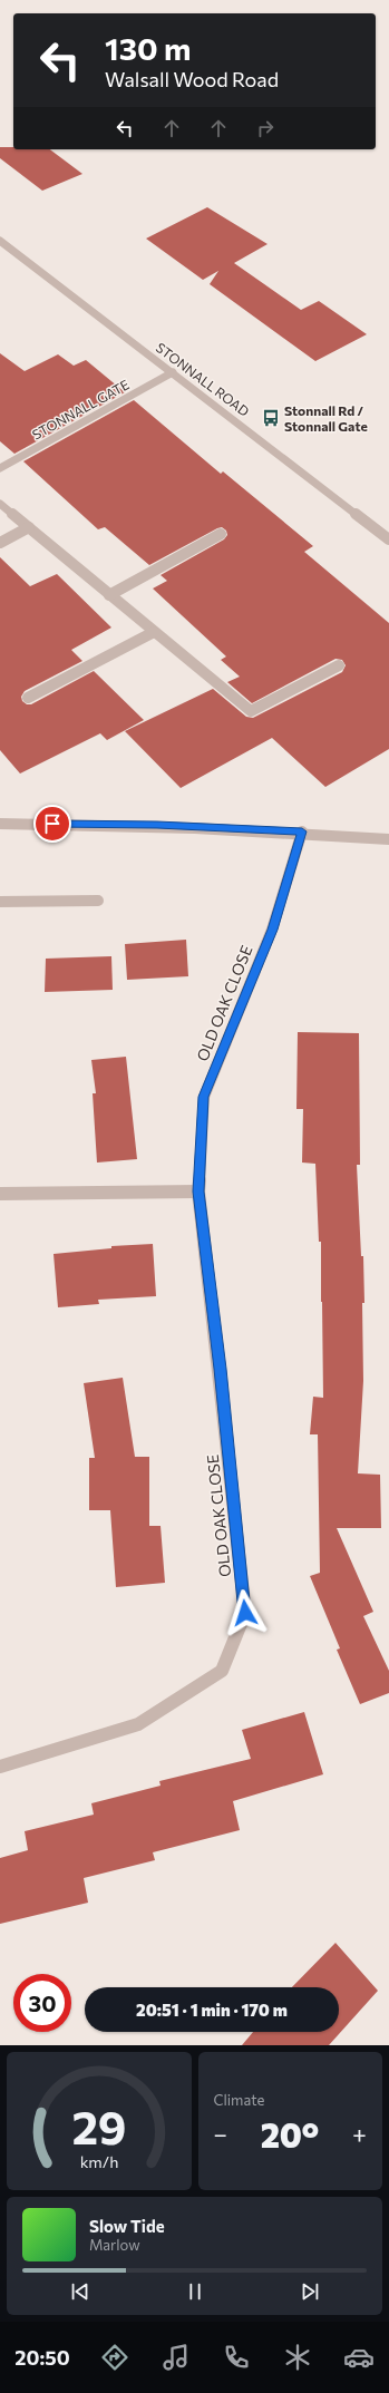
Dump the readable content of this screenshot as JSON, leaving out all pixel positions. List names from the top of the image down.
{
  "streets": {
    "street": ["STONNALL ROAD", "STONNALL GATE", "OLD OAK CLOSE"]
  },
  "crossings": [
    ["STONNALL ROAD", "STONNALL GATE"]
  ],
  "places": {
    "bus stop": ["Stonnall Rd / Stonnall Gate"]
  },
  "page": {
    "turn": ["130 m", "Walsall Wood Road"],
    "limit": "30",
    "trip": "20:51 · 1 min · 170 m",
    "tile": "Climate",
    "heat": ["−", "20°", "+"],
    "song": ["Slow Tide", "Marlow"],
    "tabs": "20:50",
    "gauge": ["29", "km/h"]
  }
}
